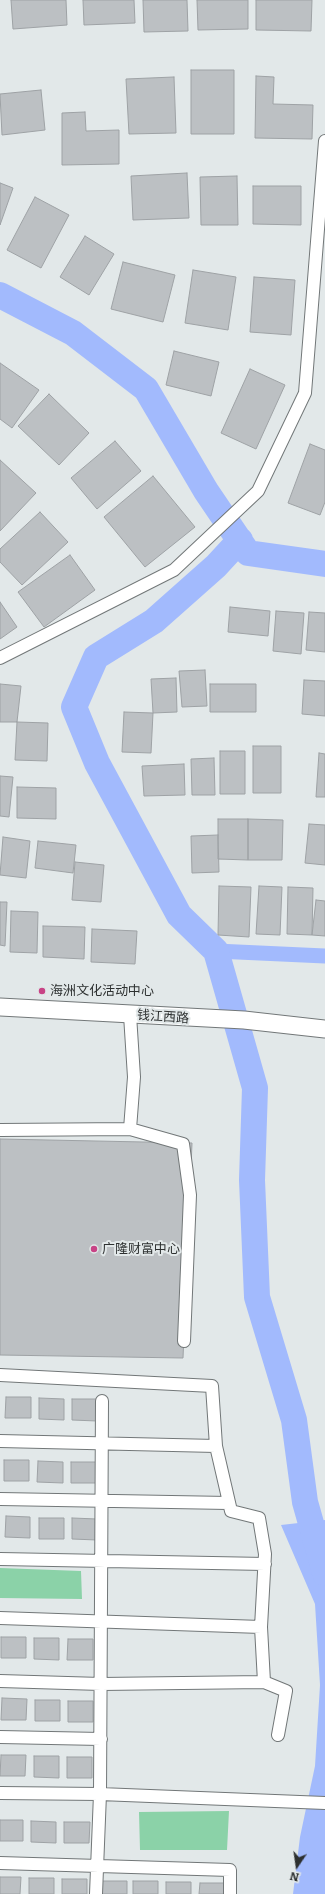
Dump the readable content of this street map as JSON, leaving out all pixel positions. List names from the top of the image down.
{
  "streets": {
    "main road": ["钱江西路"]
  },
  "places": ["海洲文化活动中心", "广隆财富中心"],
  "north": "bottom"
}
